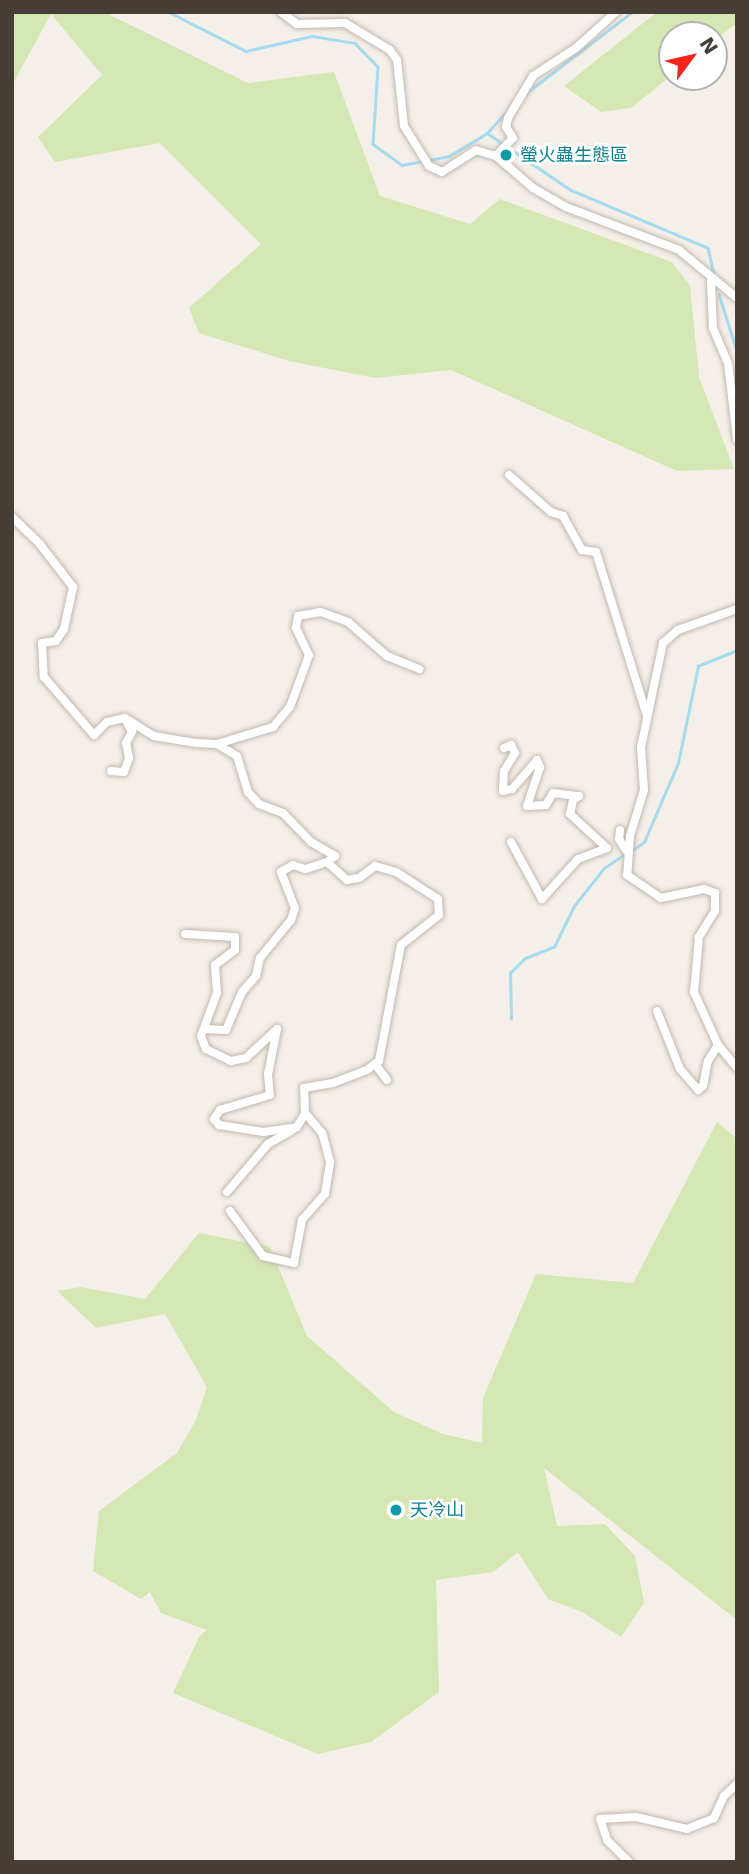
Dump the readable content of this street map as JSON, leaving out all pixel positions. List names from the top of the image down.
{
  "places": ["螢火蟲生態區", "天冷山"],
  "north": "top right"
}
